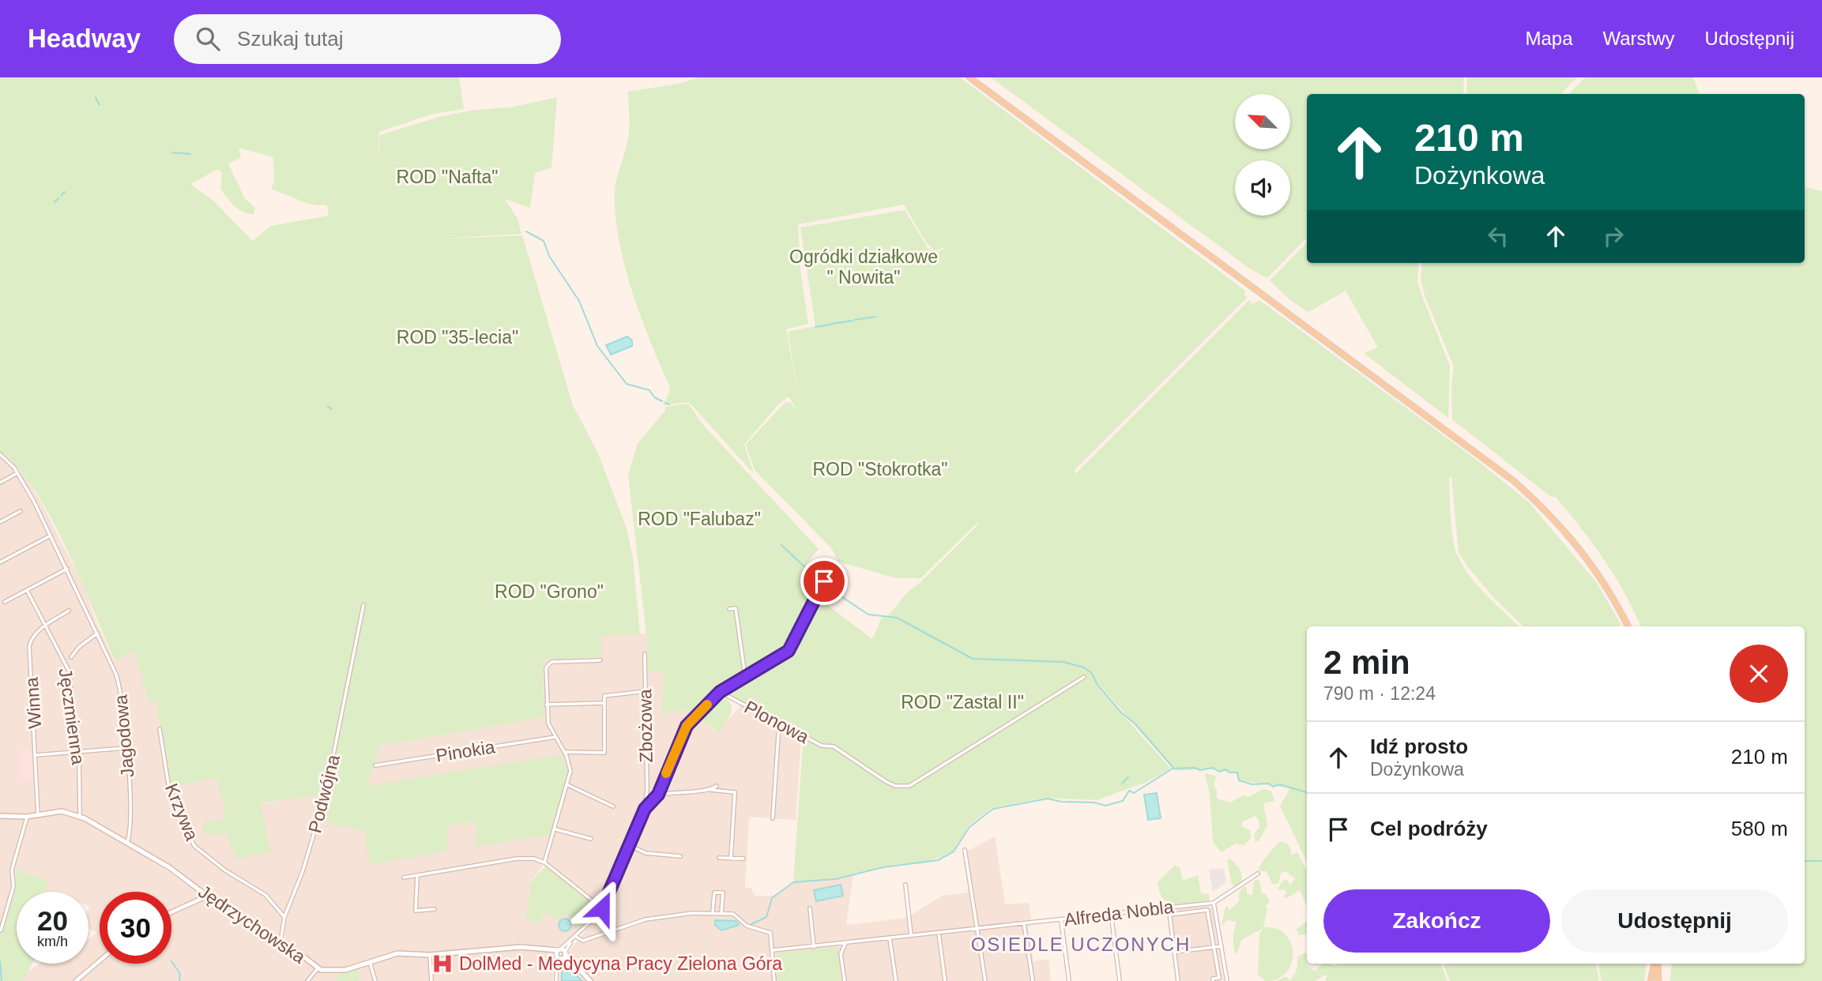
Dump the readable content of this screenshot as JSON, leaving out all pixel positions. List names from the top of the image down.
{
  "streets": {
    "main road": ["Jędrzychowska"],
    "street": [
      "Winna",
      "Jęczmienna",
      "Plonowa",
      "Zbożowa",
      "Jagodowa",
      "Pinokia",
      "Podwójna",
      "Krzywa",
      "Alfreda Nobla"
    ]
  },
  "crossings": [
    ["Winna", "Jęczmienna"],
    ["Winna", "Jędrzychowska"],
    ["Jęczmienna", "Jędrzychowska"],
    ["Zbożowa", "Jędrzychowska"],
    ["Jagodowa", "Jędrzychowska"],
    ["Podwójna", "Krzywa"],
    ["Podwójna", "Jędrzychowska"]
  ],
  "districts": ["OSIEDLE UCZONYCH"],
  "parks": [
    "ROD \"Nafta\"",
    "Ogródki działkowe \" Nowita\"",
    "ROD \"35-lecia\"",
    "ROD \"Stokrotka\"",
    "ROD \"Falubaz\"",
    "ROD \"Grono\"",
    "ROD \"Zastal II\""
  ],
  "places": {
    "hospital": ["DolMed - Medycyna Pracy Zielona Góra"]
  },
  "north": "top left",
  "page": {
    "header": "Headway",
    "search": "Szukaj tutaj",
    "nav": ["Mapa", "Warstwy", "Udostępnij"],
    "turn": ["210 m", "Dożynkowa"],
    "heading": ["2 min", "790 m · 12:24"],
    "list": [
      {
        "name": "Idź prosto",
        "note": "Dożynkowa",
        "value": "210 m"
      },
      {
        "name": "Cel podróży",
        "value": "580 m"
      }
    ],
    "buttons": ["Zakończ", "Udostępnij"],
    "speed": "20 km/h",
    "limit": "30"
  }
}
